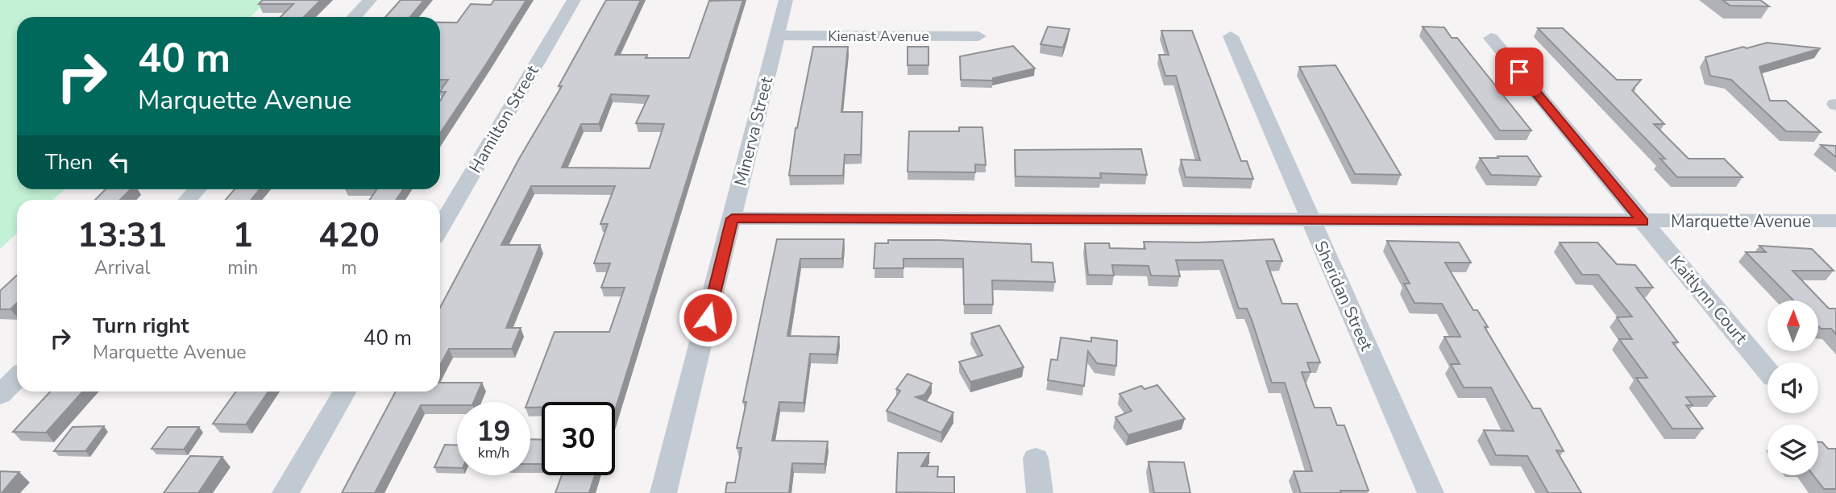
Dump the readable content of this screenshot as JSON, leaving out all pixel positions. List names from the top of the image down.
{
  "streets": {
    "street": [
      "Kienast Avenue",
      "Hamilton Street",
      "Minerva Street",
      "Marquette Avenue",
      "Sheridan Street",
      "Kaitlynn Court"
    ]
  },
  "crossings": [
    ["Kienast Avenue", "Minerva Street"],
    ["Minerva Street", "Marquette Avenue"],
    ["Marquette Avenue", "Sheridan Street"],
    ["Marquette Avenue", "Kaitlynn Court"]
  ],
  "north": "top",
  "page": {
    "turn": ["40 m", "Marquette Avenue"],
    "then": "Then",
    "eta": [
      "13:31",
      "Arrival",
      "1",
      "min",
      "420",
      "m"
    ],
    "list": [
      {
        "name": "Turn right",
        "note": "Marquette Avenue",
        "value": "40 m"
      }
    ],
    "speed": "19 km/h",
    "limit": "30"
  }
}
